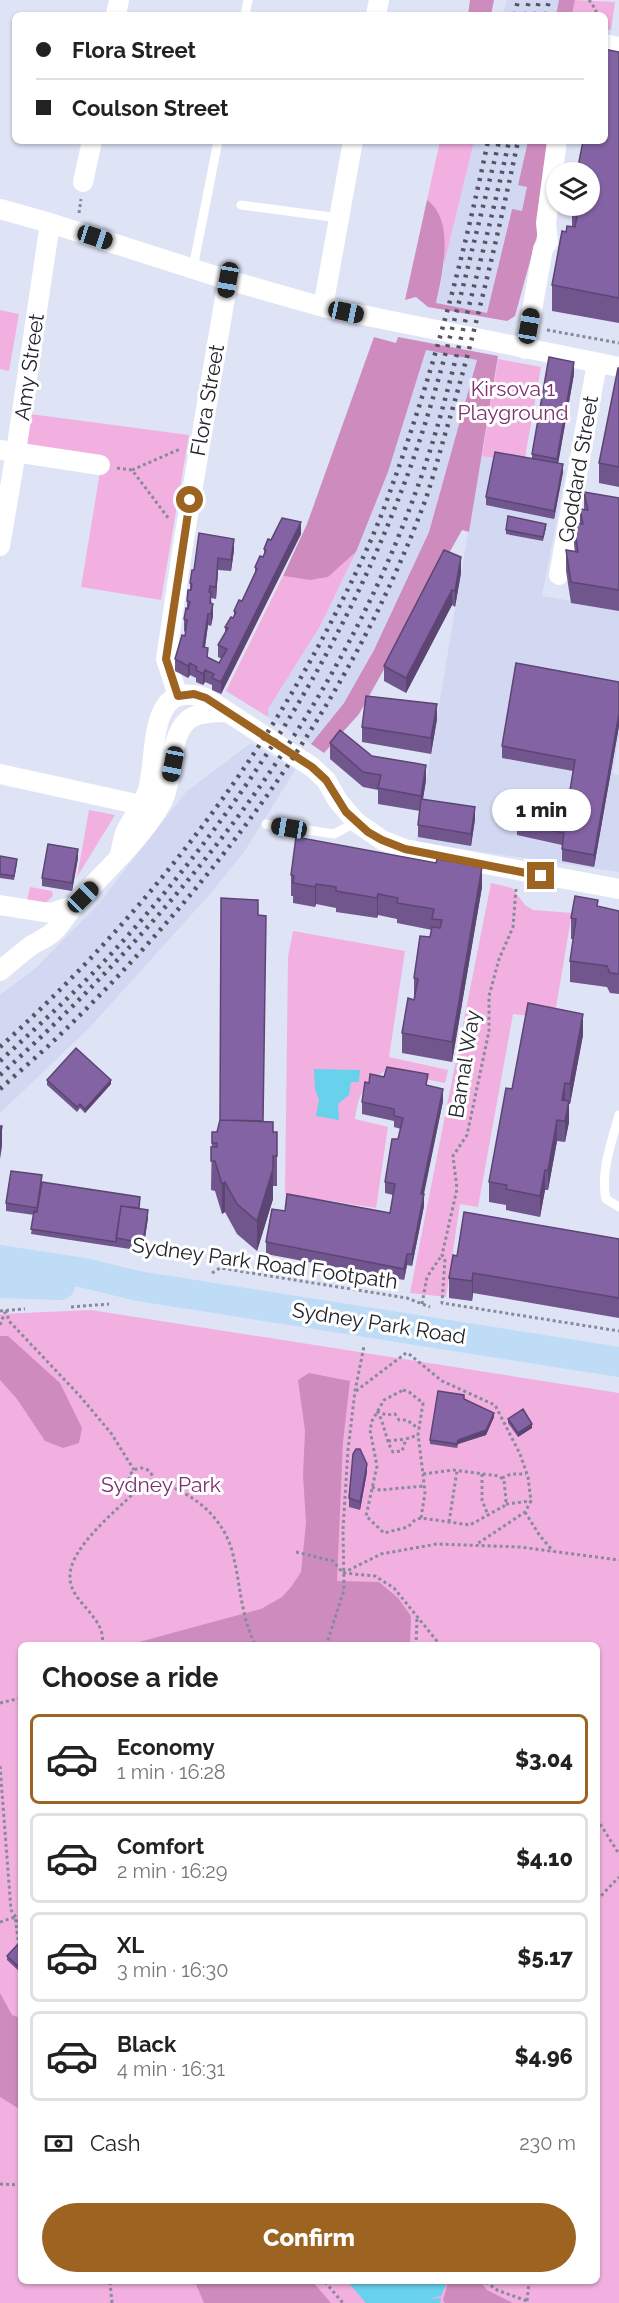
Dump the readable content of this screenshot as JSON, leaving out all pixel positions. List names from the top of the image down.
{
  "streets": {
    "main road": ["Sydney Park Road"],
    "street": ["Amy Street", "Flora Street", "Goddard Street"],
    "path": ["Bamal Way", "Sydney Park Road Footpath"]
  },
  "parks": ["Kirsova 1 Playground", "Sydney Park"],
  "page": {
    "banner": ["Flora Street", "Coulson Street"],
    "bubble": "1 min",
    "heading": "Choose a ride",
    "list": [
      {
        "name": "Economy",
        "note": "1 min · 16:28",
        "value": "$3.04"
      },
      {
        "name": "Comfort",
        "note": "2 min · 16:29",
        "value": "$4.10"
      },
      {
        "name": "XL",
        "note": "3 min · 16:30",
        "value": "$5.17"
      },
      {
        "name": "Black",
        "note": "4 min · 16:31",
        "value": "$4.96"
      }
    ],
    "pay": ["Cash", "230 m"],
    "buttons": "Confirm"
  }
}
